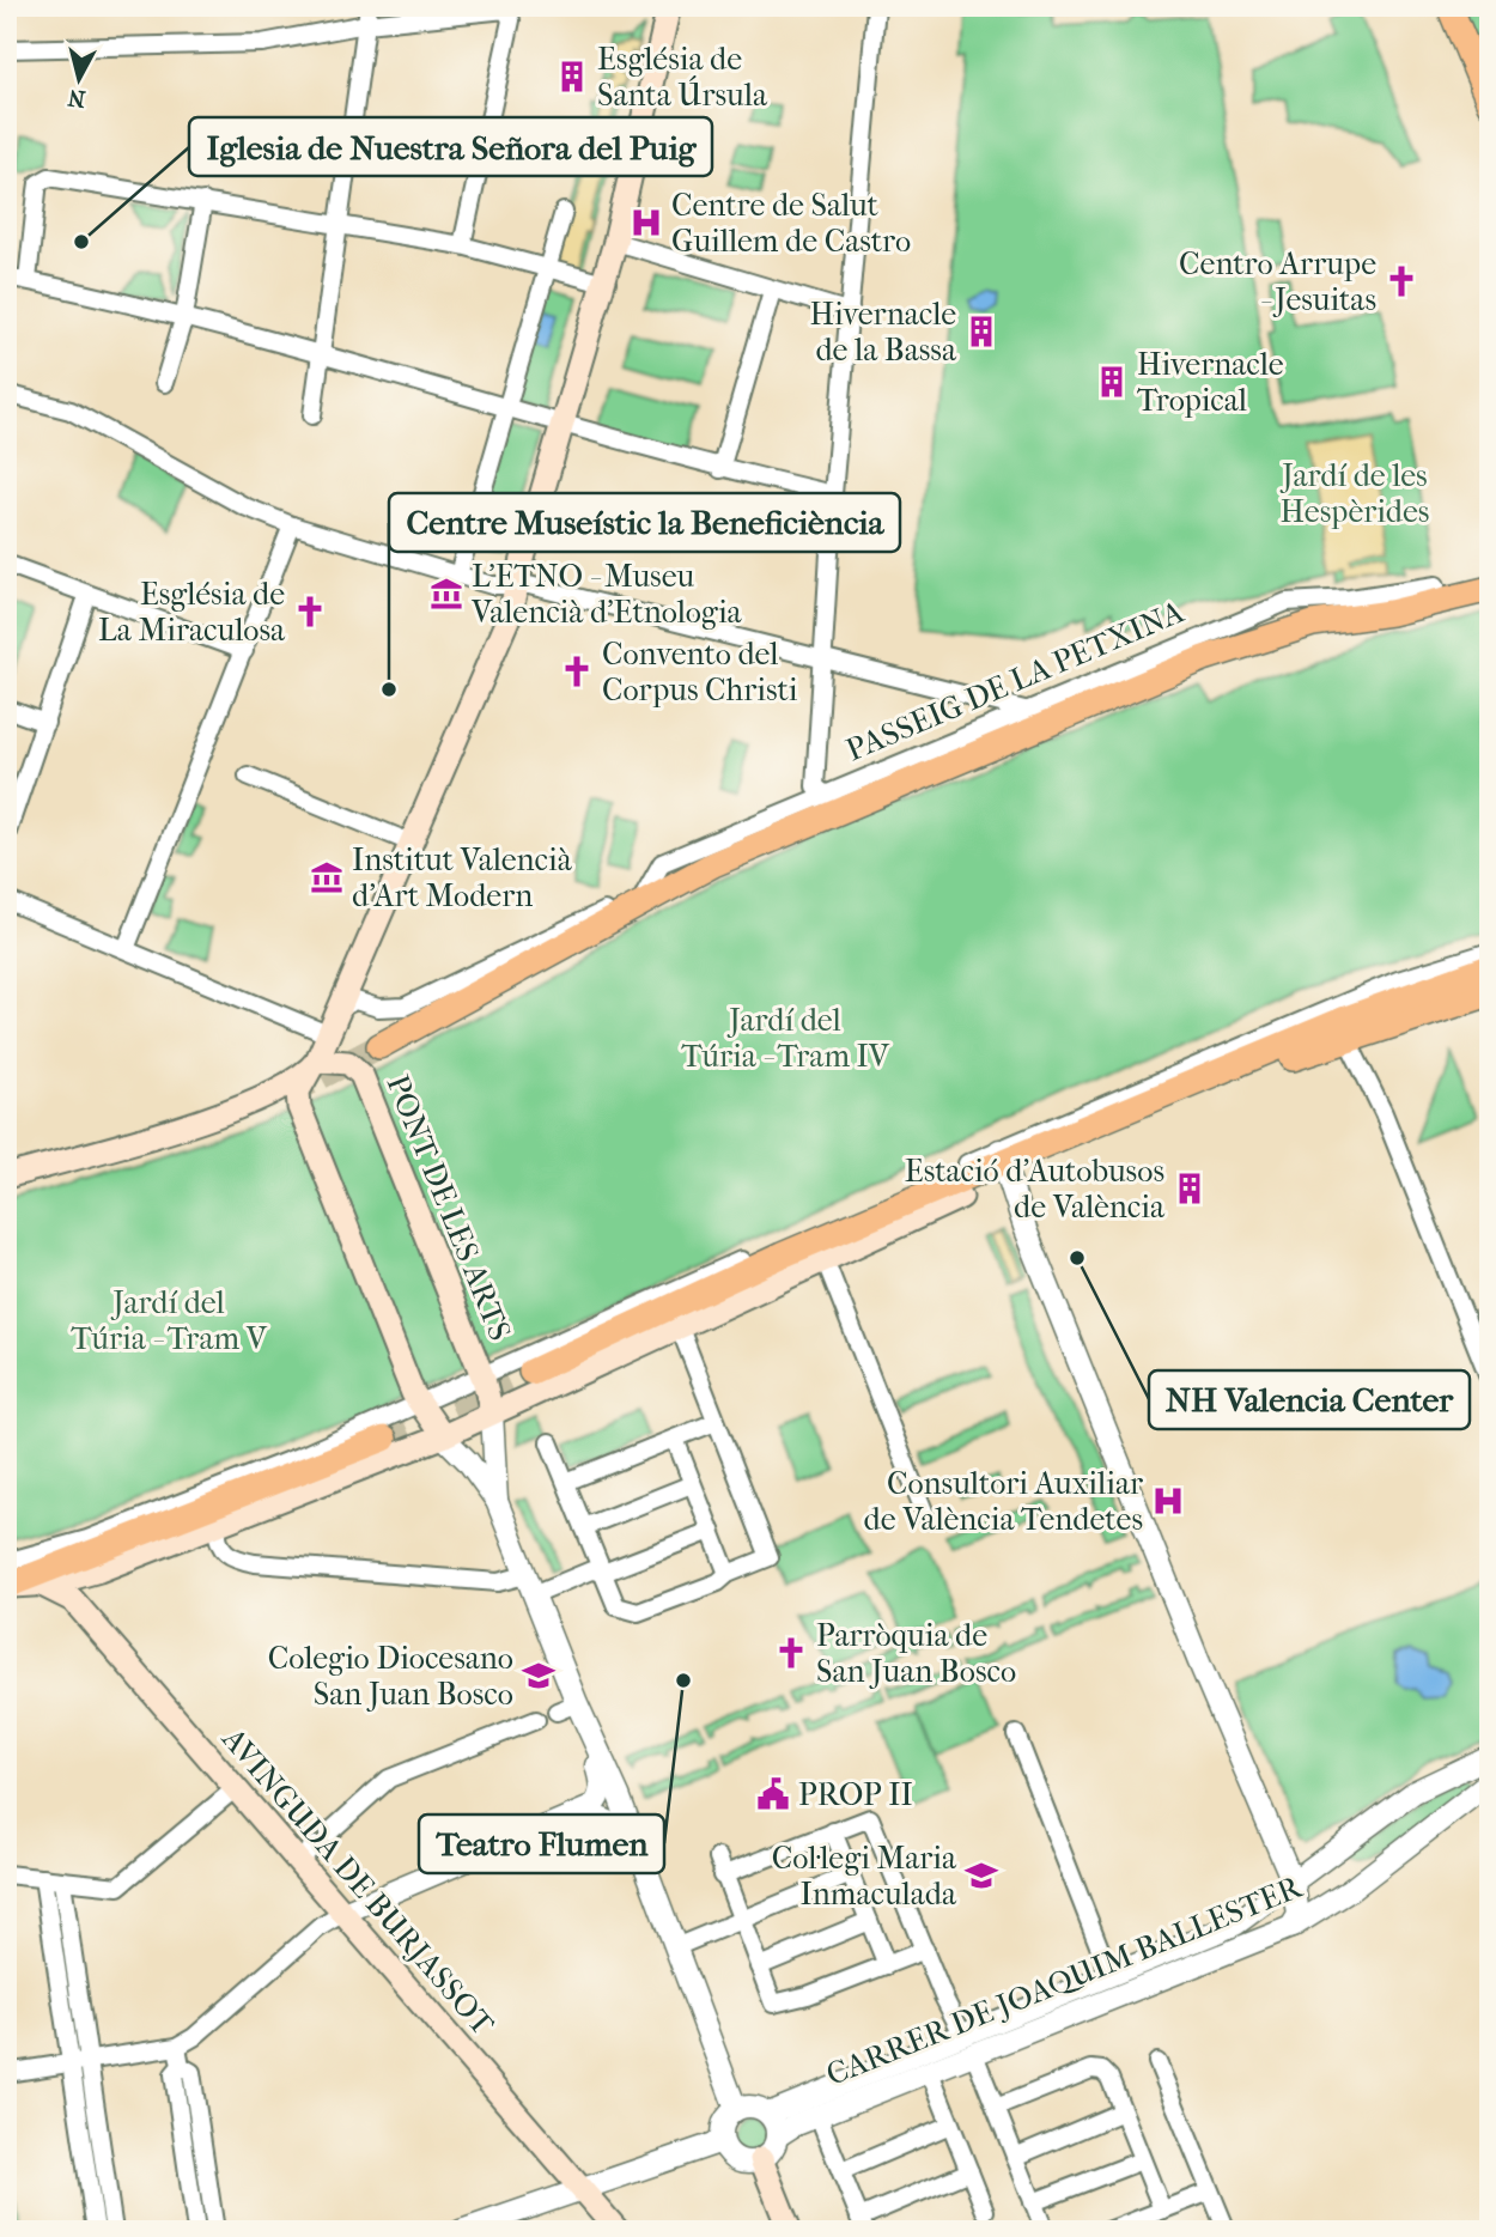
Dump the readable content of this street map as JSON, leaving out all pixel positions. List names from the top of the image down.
{
  "streets": {
    "main road": ["PASSEIG DE LA PETXINA", "PONT DE LES ARTS", "AVINGUDA DE BURJASSOT"],
    "street": ["CARRER DE JOAQUIM BALLESTER"]
  },
  "parks": ["Jardí de les Hespèrides", "Jardí del Túria - Tram IV", "Jardí del Túria - Tram V"],
  "places": {
    "building": [
      "Església de Santa Úrsula",
      "Hivernacle de la Bassa",
      "Hivernacle Tropical",
      "Estació d'Autobusos de València"
    ],
    "hospital": ["Centre de Salut Guillem de Castro", "Consultori Auxiliar de València Tendetes"],
    "other": [
      "Iglesia de Nuestra Señora del Puig",
      "Centre Museístic la Beneficiència",
      "NH Valencia Center",
      "Teatro Flumen"
    ],
    "church": [
      "Centro Arrupe - Jesuitas",
      "Església de La Miraculosa",
      "Convento del Corpus Christi",
      "Parròquia de San Juan Bosco"
    ],
    "museum": ["L'ETNO - Museu Valencià d'Etnologia", "Institut Valencià d'Art Modern"],
    "school or university": ["Colegio Diocesano San Juan Bosco", "Col·legi Maria Inmaculada"],
    "public building": ["PROP II"]
  },
  "north": "bottom"
}
